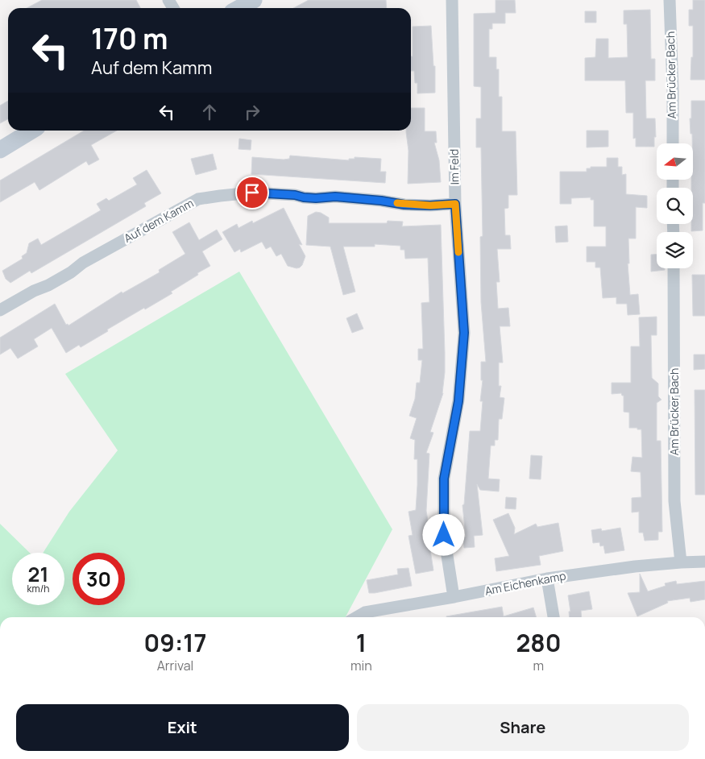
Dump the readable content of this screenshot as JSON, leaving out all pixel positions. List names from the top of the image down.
{
  "streets": {
    "street": [
      "Am Brücker Bach",
      "Im Feld",
      "Auf dem Kamm",
      "Am Eichenkamp"
    ]
  },
  "crossings": [
    ["Am Brücker Bach", "Am Eichenkamp"],
    ["Im Feld", "Auf dem Kamm"],
    ["Im Feld", "Am Eichenkamp"]
  ],
  "north": "left",
  "page": {
    "turn": ["170 m", "Auf dem Kamm"],
    "speed": "21 km/h",
    "limit": "30",
    "eta": [
      "09:17",
      "Arrival",
      "1",
      "min",
      "280",
      "m"
    ],
    "buttons": ["Exit", "Share"]
  }
}
